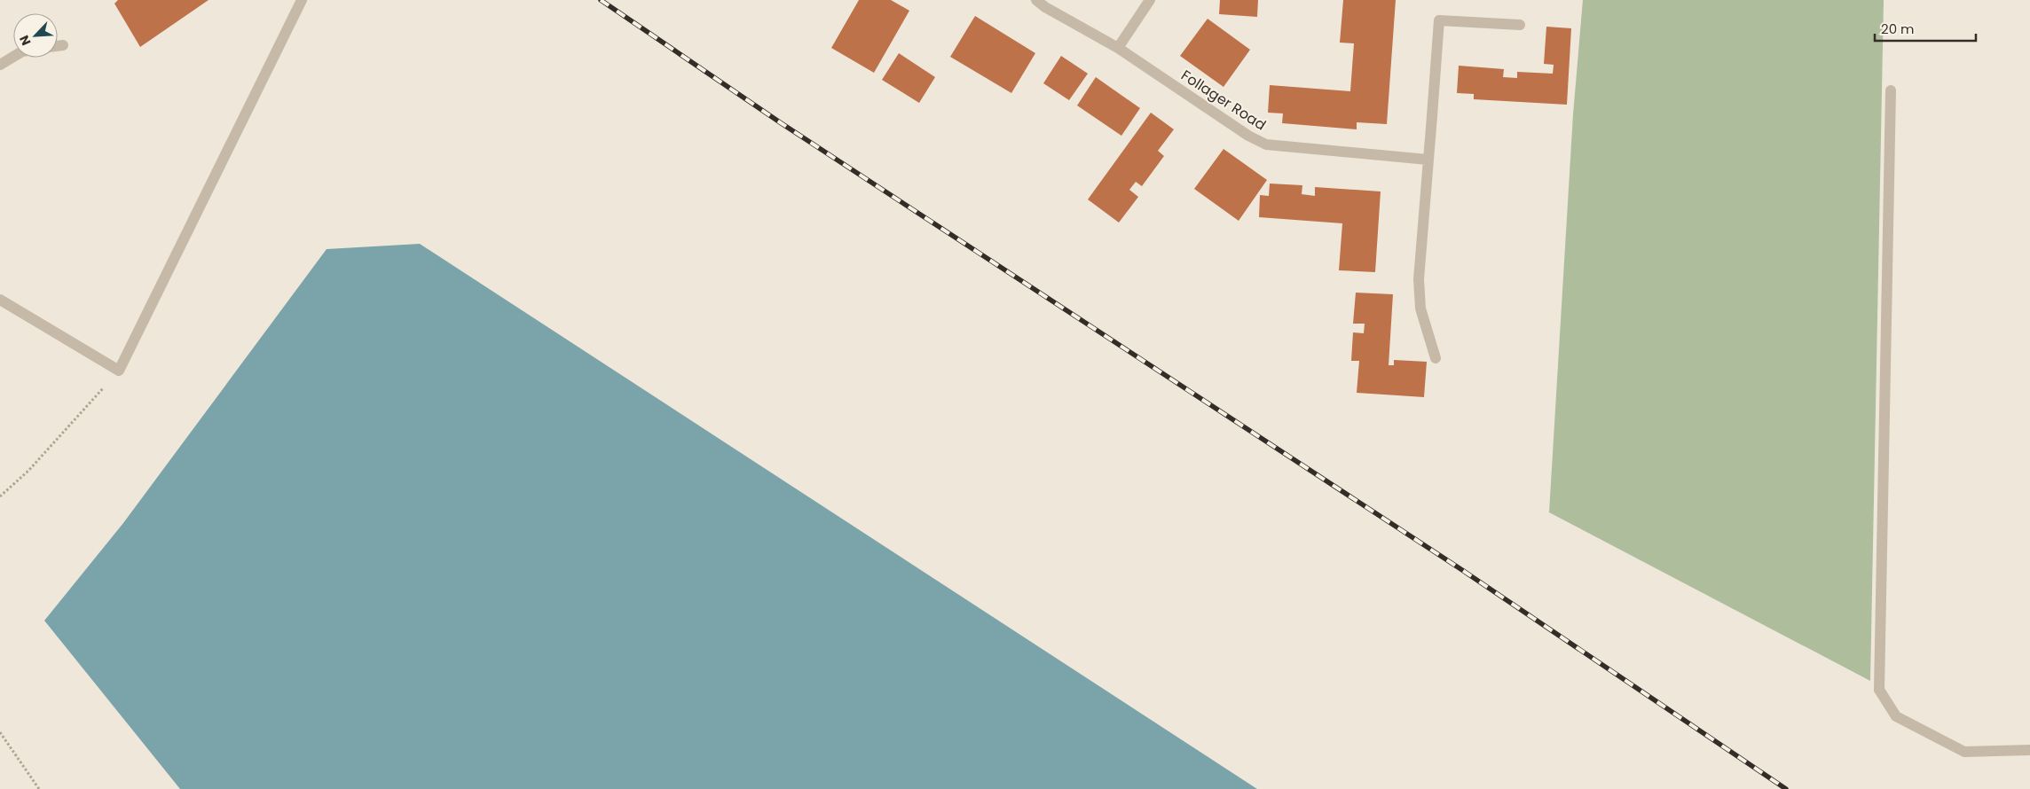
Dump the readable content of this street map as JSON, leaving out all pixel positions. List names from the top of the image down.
{
  "streets": {
    "street": ["Follager Road"]
  },
  "scale_bar": "20 m",
  "north": "bottom left"
}
